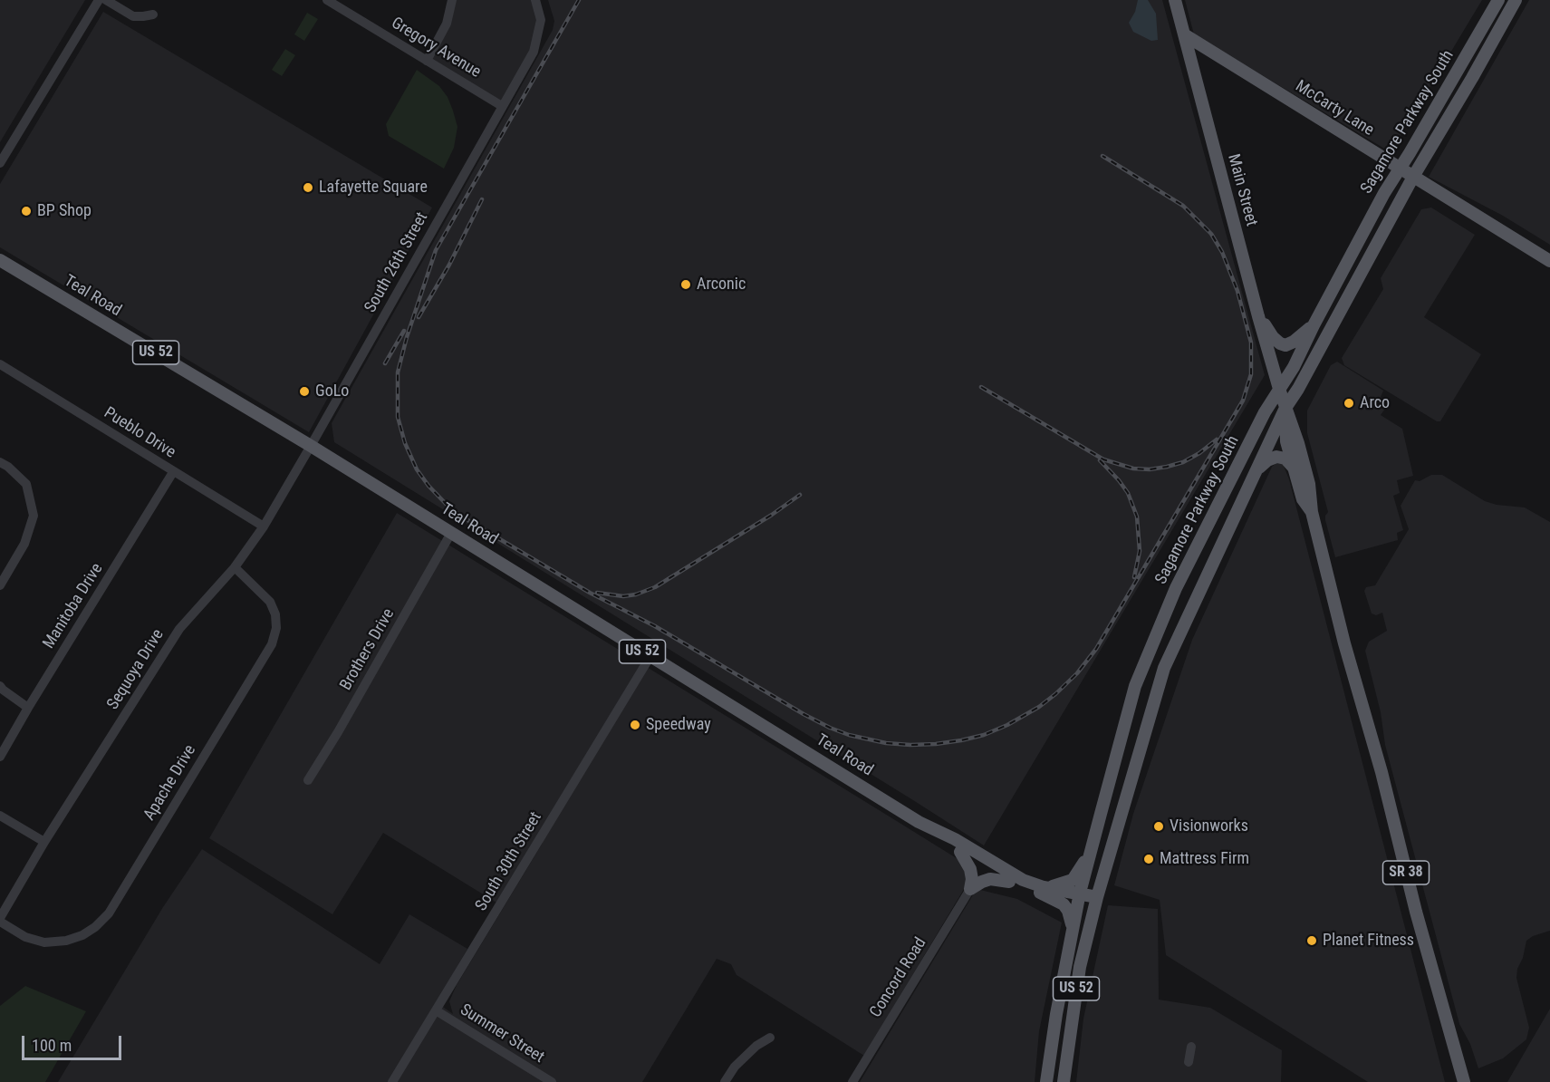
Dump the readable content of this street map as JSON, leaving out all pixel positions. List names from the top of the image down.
{
  "streets": {
    "main road": [
      "McCarty Lane",
      "Sagamore Parkway South",
      "Main Street",
      "Teal Road",
      "US 52",
      "SR 38"
    ],
    "street": [
      "Gregory Avenue",
      "South 26th Street",
      "Pueblo Drive",
      "Manitoba Drive",
      "Brothers Drive",
      "Sequoya Drive",
      "Apache Drive",
      "South 30th Street",
      "Concord Road",
      "Summer Street"
    ]
  },
  "crossings": [
    ["Gregory Avenue", "South 26th Street"],
    ["McCarty Lane", "Sagamore Parkway South"],
    ["McCarty Lane", "Main Street"],
    ["Sagamore Parkway South", "Main Street"],
    ["Sagamore Parkway South", "Teal Road"],
    ["Sagamore Parkway South", "US 52"],
    ["Sagamore Parkway South", "SR 38"],
    ["Main Street", "SR 38"],
    ["South 26th Street", "Teal Road"],
    ["South 26th Street", "Sequoya Drive"],
    ["Teal Road", "US 52"],
    ["Teal Road", "Brothers Drive"],
    ["Teal Road", "Sequoya Drive"],
    ["Teal Road", "South 30th Street"],
    ["Pueblo Drive", "Manitoba Drive"],
    ["Pueblo Drive", "Sequoya Drive"],
    ["Sequoya Drive", "Apache Drive"],
    ["South 30th Street", "Summer Street"]
  ],
  "places": [
    "Lafayette Square",
    "BP Shop",
    "Arconic",
    "GoLo",
    "Arco",
    "Speedway",
    "Visionworks",
    "Mattress Firm",
    "Planet Fitness"
  ],
  "scale_bar": "100 m"
}
